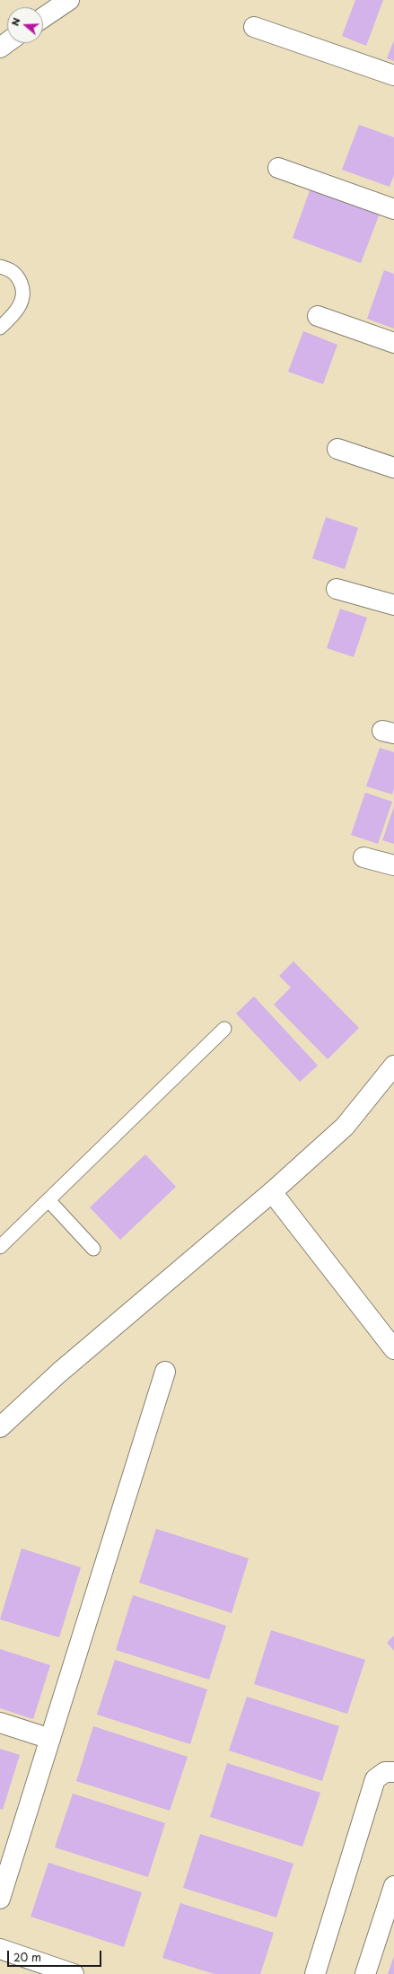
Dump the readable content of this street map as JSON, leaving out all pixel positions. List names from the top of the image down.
{
  "scale_bar": "20 m",
  "north": "left"
}
